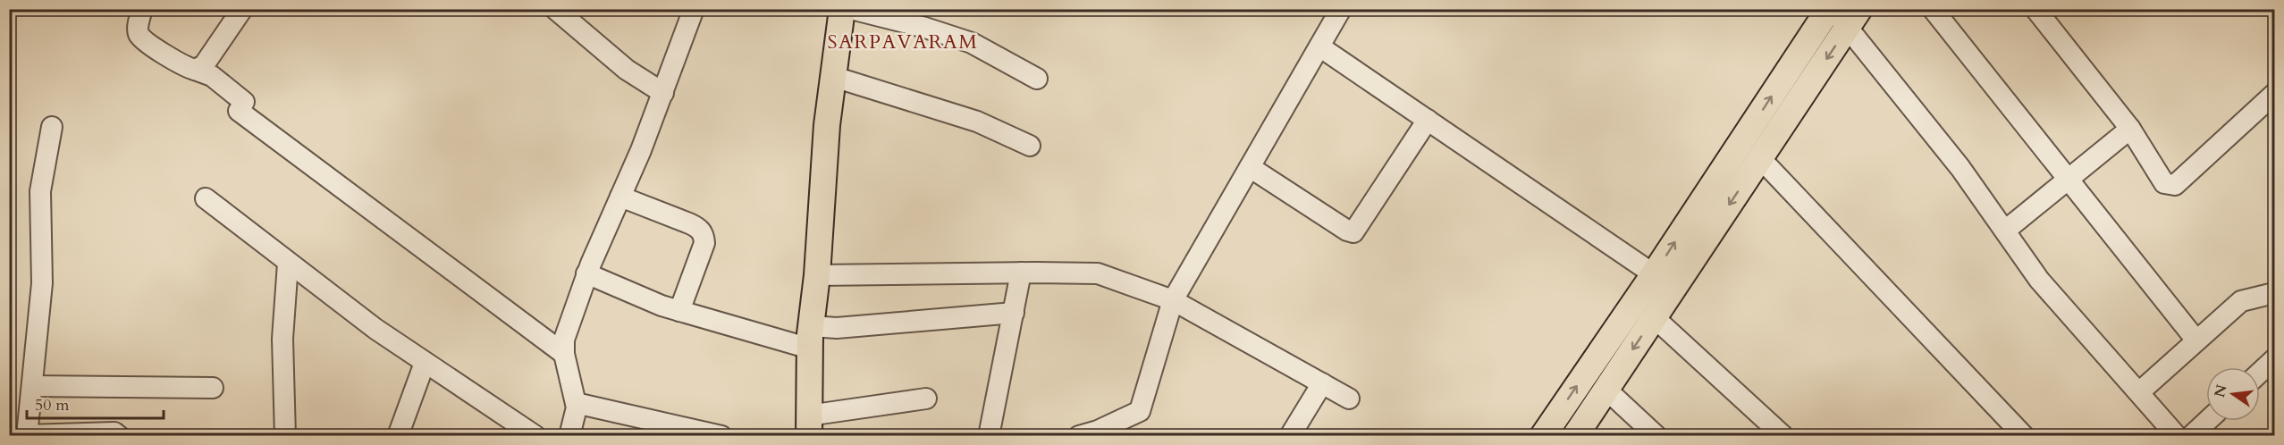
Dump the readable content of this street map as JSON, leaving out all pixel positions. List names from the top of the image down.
{
  "districts": ["SARPAVARAM"],
  "scale_bar": "50 m",
  "north": "left"
}
